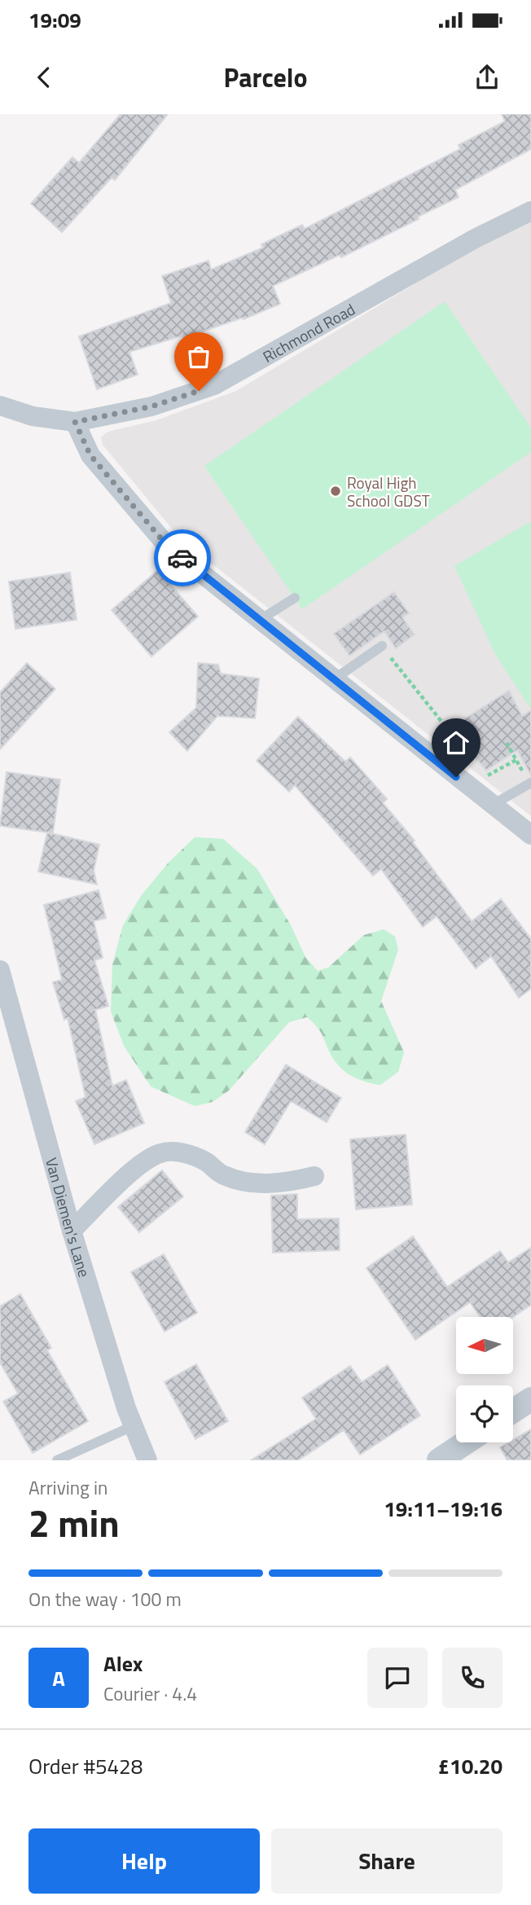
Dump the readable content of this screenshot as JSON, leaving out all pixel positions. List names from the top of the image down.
{
  "streets": {
    "street": ["Richmond Road", "Van Diemen's Lane"]
  },
  "places": ["Royal High School GDST"],
  "north": "left",
  "page": {
    "status": "19:09",
    "header": "Parcelo",
    "heading": ["2 min", "Arriving in", "19:11–19:16"],
    "panel": [
      "Alex",
      "Courier · 4.4",
      "Order #5428",
      "£10.20"
    ],
    "bar": "On the way · 100 m",
    "round": "A",
    "buttons": ["Help", "Share"]
  }
}
